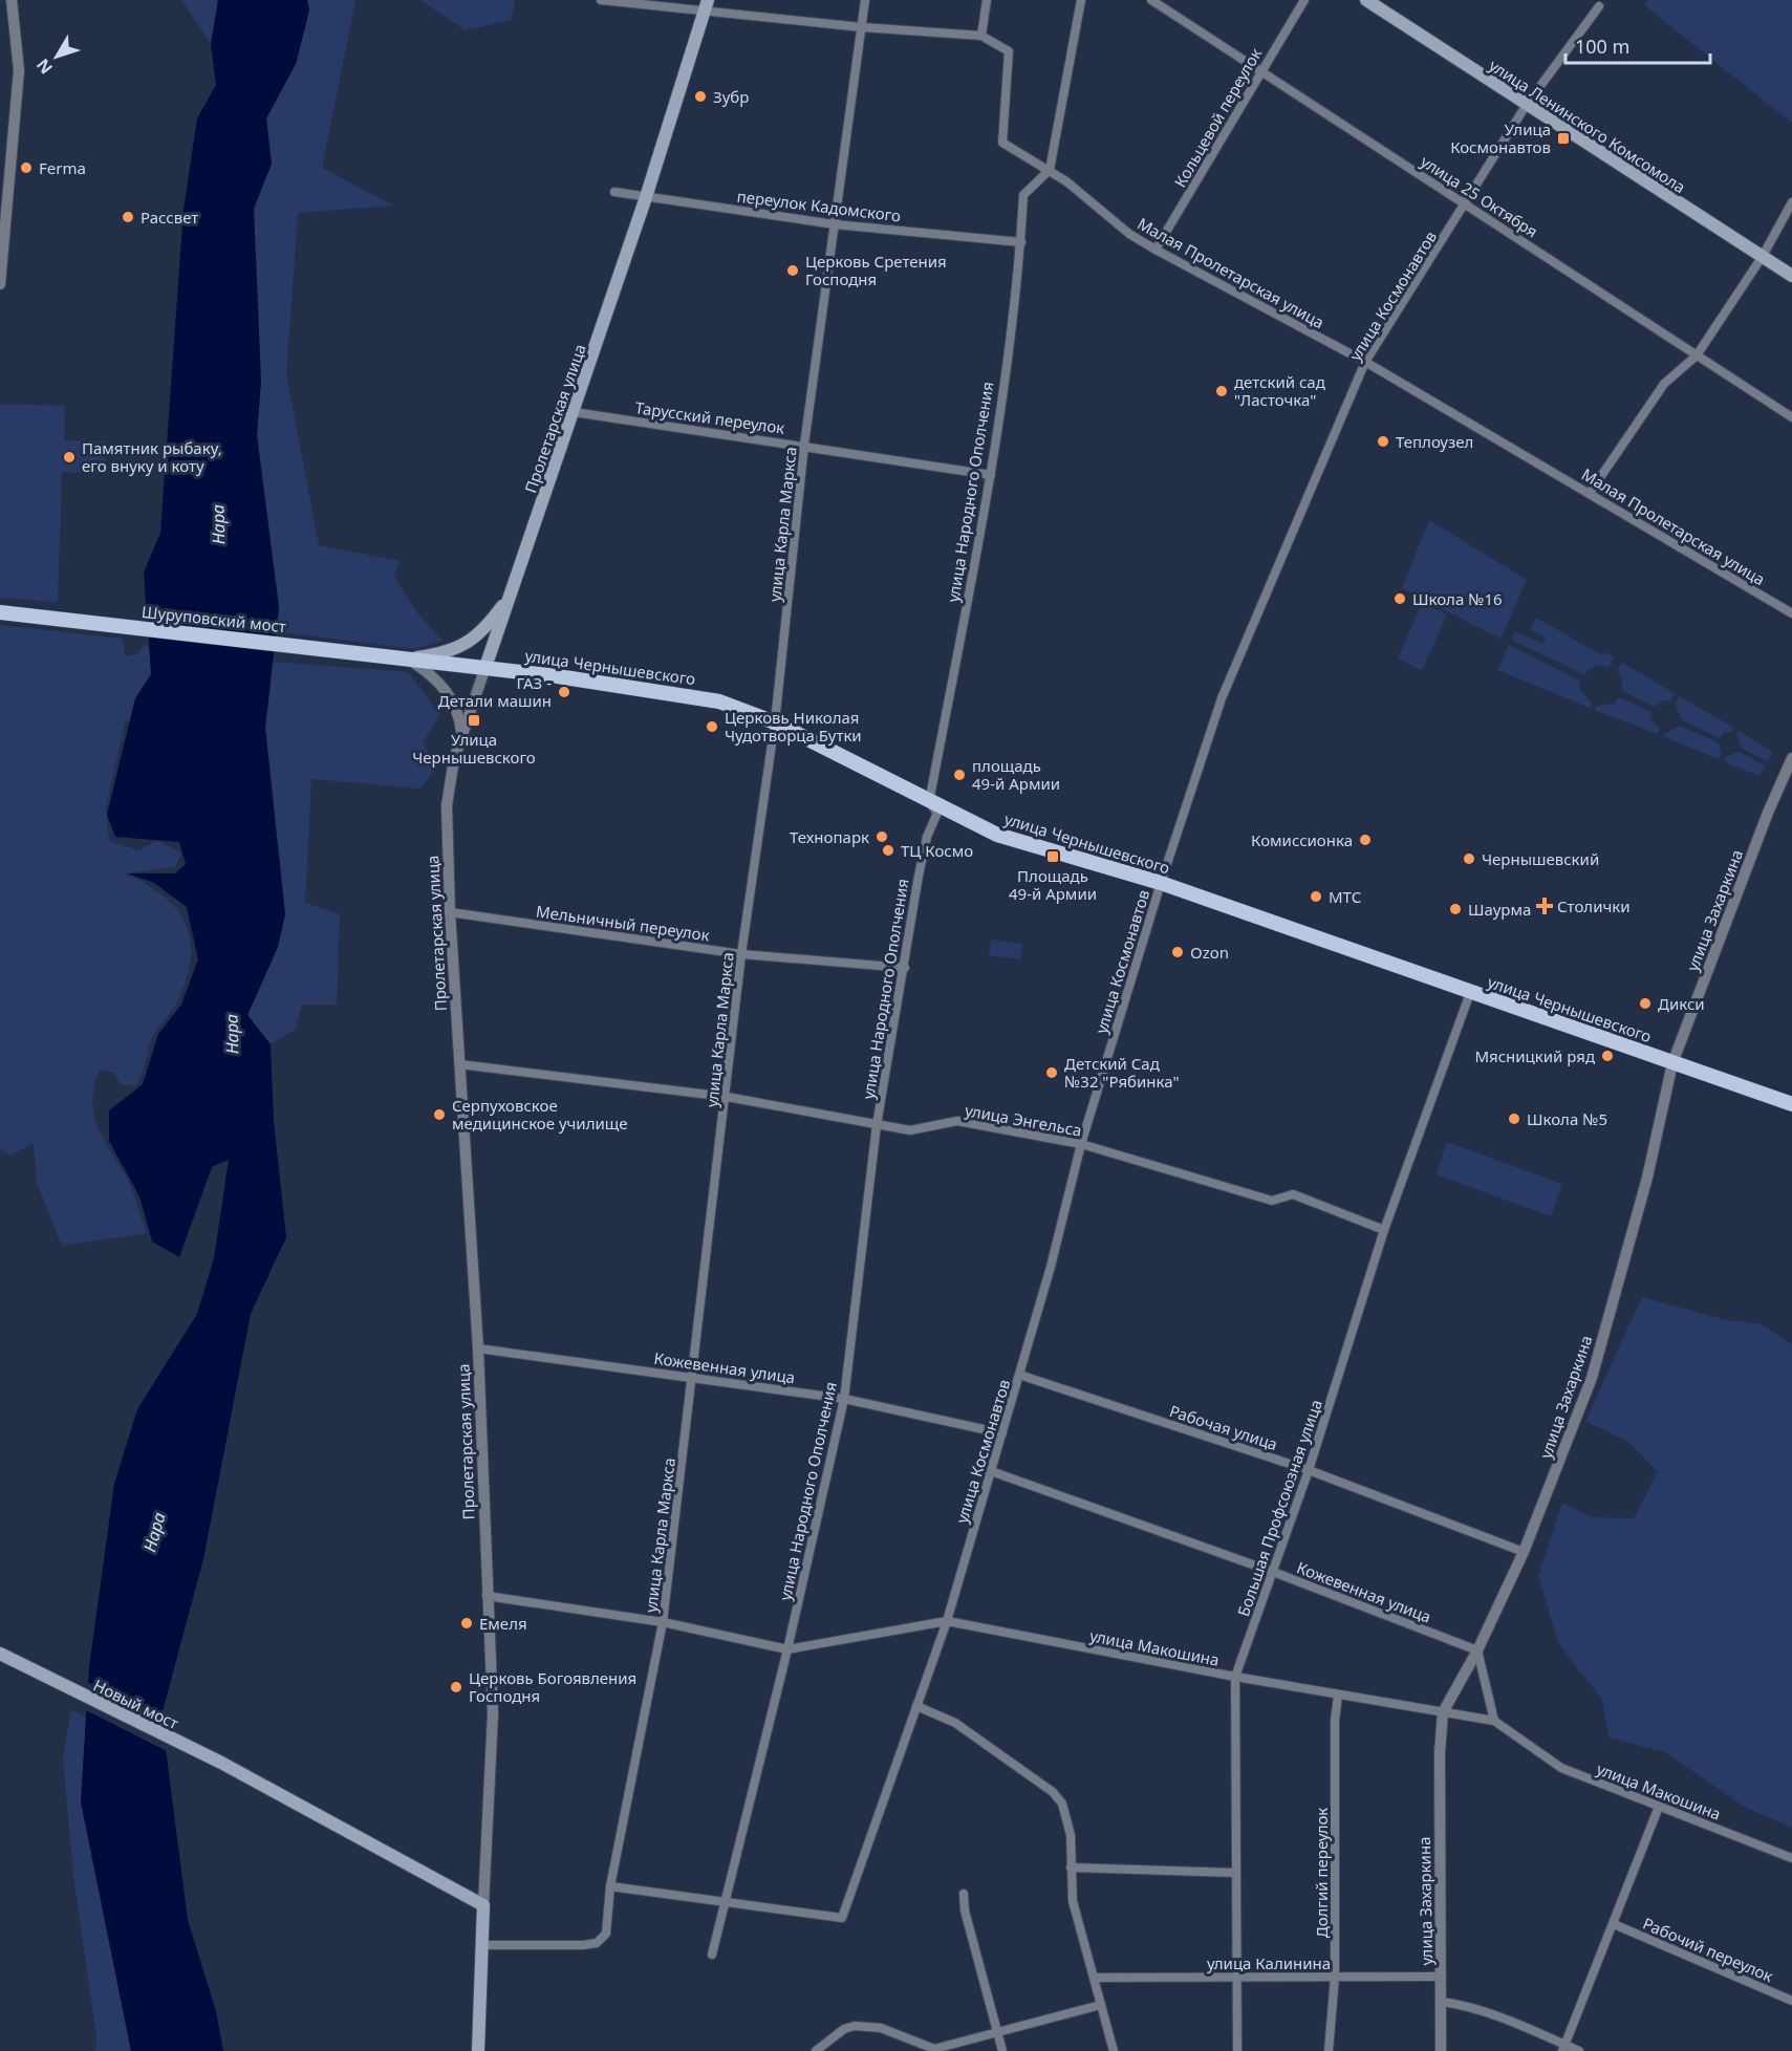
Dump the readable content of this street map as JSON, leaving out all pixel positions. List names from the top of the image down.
{
  "streets": {
    "main road": [
      "улица Ленинского Комсомола",
      "Пролетарская улица",
      "Шуруповский мост",
      "улица Чернышевского",
      "Новый мост"
    ],
    "street": [
      "Кольцевой переулок",
      "улица 25 Октября",
      "переулок Кадомского",
      "Малая Пролетарская улица",
      "улица Космонавтов",
      "Тарусский переулок",
      "улица Народного Ополчения",
      "улица Карла Маркса",
      "улица Захаркина",
      "Мельничный переулок",
      "улица Энгельса",
      "Кожевенная улица",
      "Рабочая улица",
      "Большая Профсоюзная улица",
      "улица Макошина",
      "Долгий переулок",
      "Рабочий переулок",
      "улица Калинина"
    ]
  },
  "crossings": [
    ["Кольцевой переулок", "улица 25 Октября"],
    ["Кольцевой переулок", "Малая Пролетарская улица"],
    ["улица Ленинского Комсомола", "улица Космонавтов"],
    ["улица 25 Октября", "улица Космонавтов"],
    ["переулок Кадомского", "Пролетарская улица"],
    ["переулок Кадомского", "улица Народного Ополчения"],
    ["переулок Кадомского", "улица Карла Маркса"],
    ["Малая Пролетарская улица", "улица Космонавтов"],
    ["Малая Пролетарская улица", "Пролетарская улица"],
    ["Малая Пролетарская улица", "улица Народного Ополчения"],
    ["Малая Пролетарская улица", "улица Карла Маркса"],
    ["улица Космонавтов", "улица Народного Ополчения"],
    ["улица Космонавтов", "улица Чернышевского"],
    ["улица Космонавтов", "улица Энгельса"],
    ["улица Космонавтов", "Кожевенная улица"],
    ["улица Космонавтов", "Рабочая улица"],
    ["улица Космонавтов", "улица Макошина"],
    ["Тарусский переулок", "Пролетарская улица"],
    ["Тарусский переулок", "улица Народного Ополчения"],
    ["Тарусский переулок", "улица Карла Маркса"],
    ["Пролетарская улица", "улица Чернышевского"],
    ["Пролетарская улица", "Мельничный переулок"],
    ["Пролетарская улица", "улица Энгельса"],
    ["Пролетарская улица", "Кожевенная улица"],
    ["Пролетарская улица", "улица Макошина"],
    ["Пролетарская улица", "Новый мост"],
    ["улица Народного Ополчения", "улица Чернышевского"],
    ["улица Народного Ополчения", "Мельничный переулок"],
    ["улица Народного Ополчения", "улица Энгельса"],
    ["улица Народного Ополчения", "Кожевенная улица"],
    ["улица Народного Ополчения", "улица Макошина"],
    ["улица Карла Маркса", "улица Чернышевского"],
    ["улица Карла Маркса", "Мельничный переулок"],
    ["улица Карла Маркса", "улица Энгельса"],
    ["улица Карла Маркса", "Кожевенная улица"],
    ["улица Карла Маркса", "улица Макошина"],
    ["Шуруповский мост", "улица Чернышевского"],
    ["улица Чернышевского", "улица Захаркина"],
    ["улица Чернышевского", "Большая Профсоюзная улица"],
    ["улица Захаркина", "Кожевенная улица"],
    ["улица Захаркина", "Рабочая улица"],
    ["улица Захаркина", "улица Макошина"],
    ["улица Захаркина", "улица Калинина"],
    ["улица Энгельса", "Большая Профсоюзная улица"],
    ["Кожевенная улица", "Большая Профсоюзная улица"],
    ["Рабочая улица", "Большая Профсоюзная улица"],
    ["Большая Профсоюзная улица", "улица Макошина"],
    ["Большая Профсоюзная улица", "улица Калинина"],
    ["улица Макошина", "Долгий переулок"],
    ["Долгий переулок", "улица Калинина"]
  ],
  "water": ["Нара"],
  "places": {
    "other": [
      "Зубр",
      "Ferma",
      "Рассвет",
      "Церковь Сретения Господня",
      "детский сад \"Ласточка\"",
      "Теплоузел",
      "Памятник рыбаку, его внуку и коту",
      "Школа №16",
      "ГАЗ - Детали машин",
      "Церковь Николая Чудотворца Бутки",
      "площадь 49-й Армии",
      "Технопарк",
      "Комиссионка",
      "ТЦ Космо",
      "Чернышевский",
      "МТС",
      "Шаурма",
      "Ozon",
      "Дикси",
      "Мясницкий ряд",
      "Детский Сад №32 \"Рябинка\"",
      "Серпуховское медицинское училище",
      "Школа №5",
      "Емеля",
      "Церковь Богоявления Господня"
    ],
    "transit": ["Улица Космонавтов", "Улица Чернышевского", "Площадь 49-й Армии"],
    "health": ["Столички"]
  },
  "scale_bar": "100 m",
  "north": "bottom left"
}
